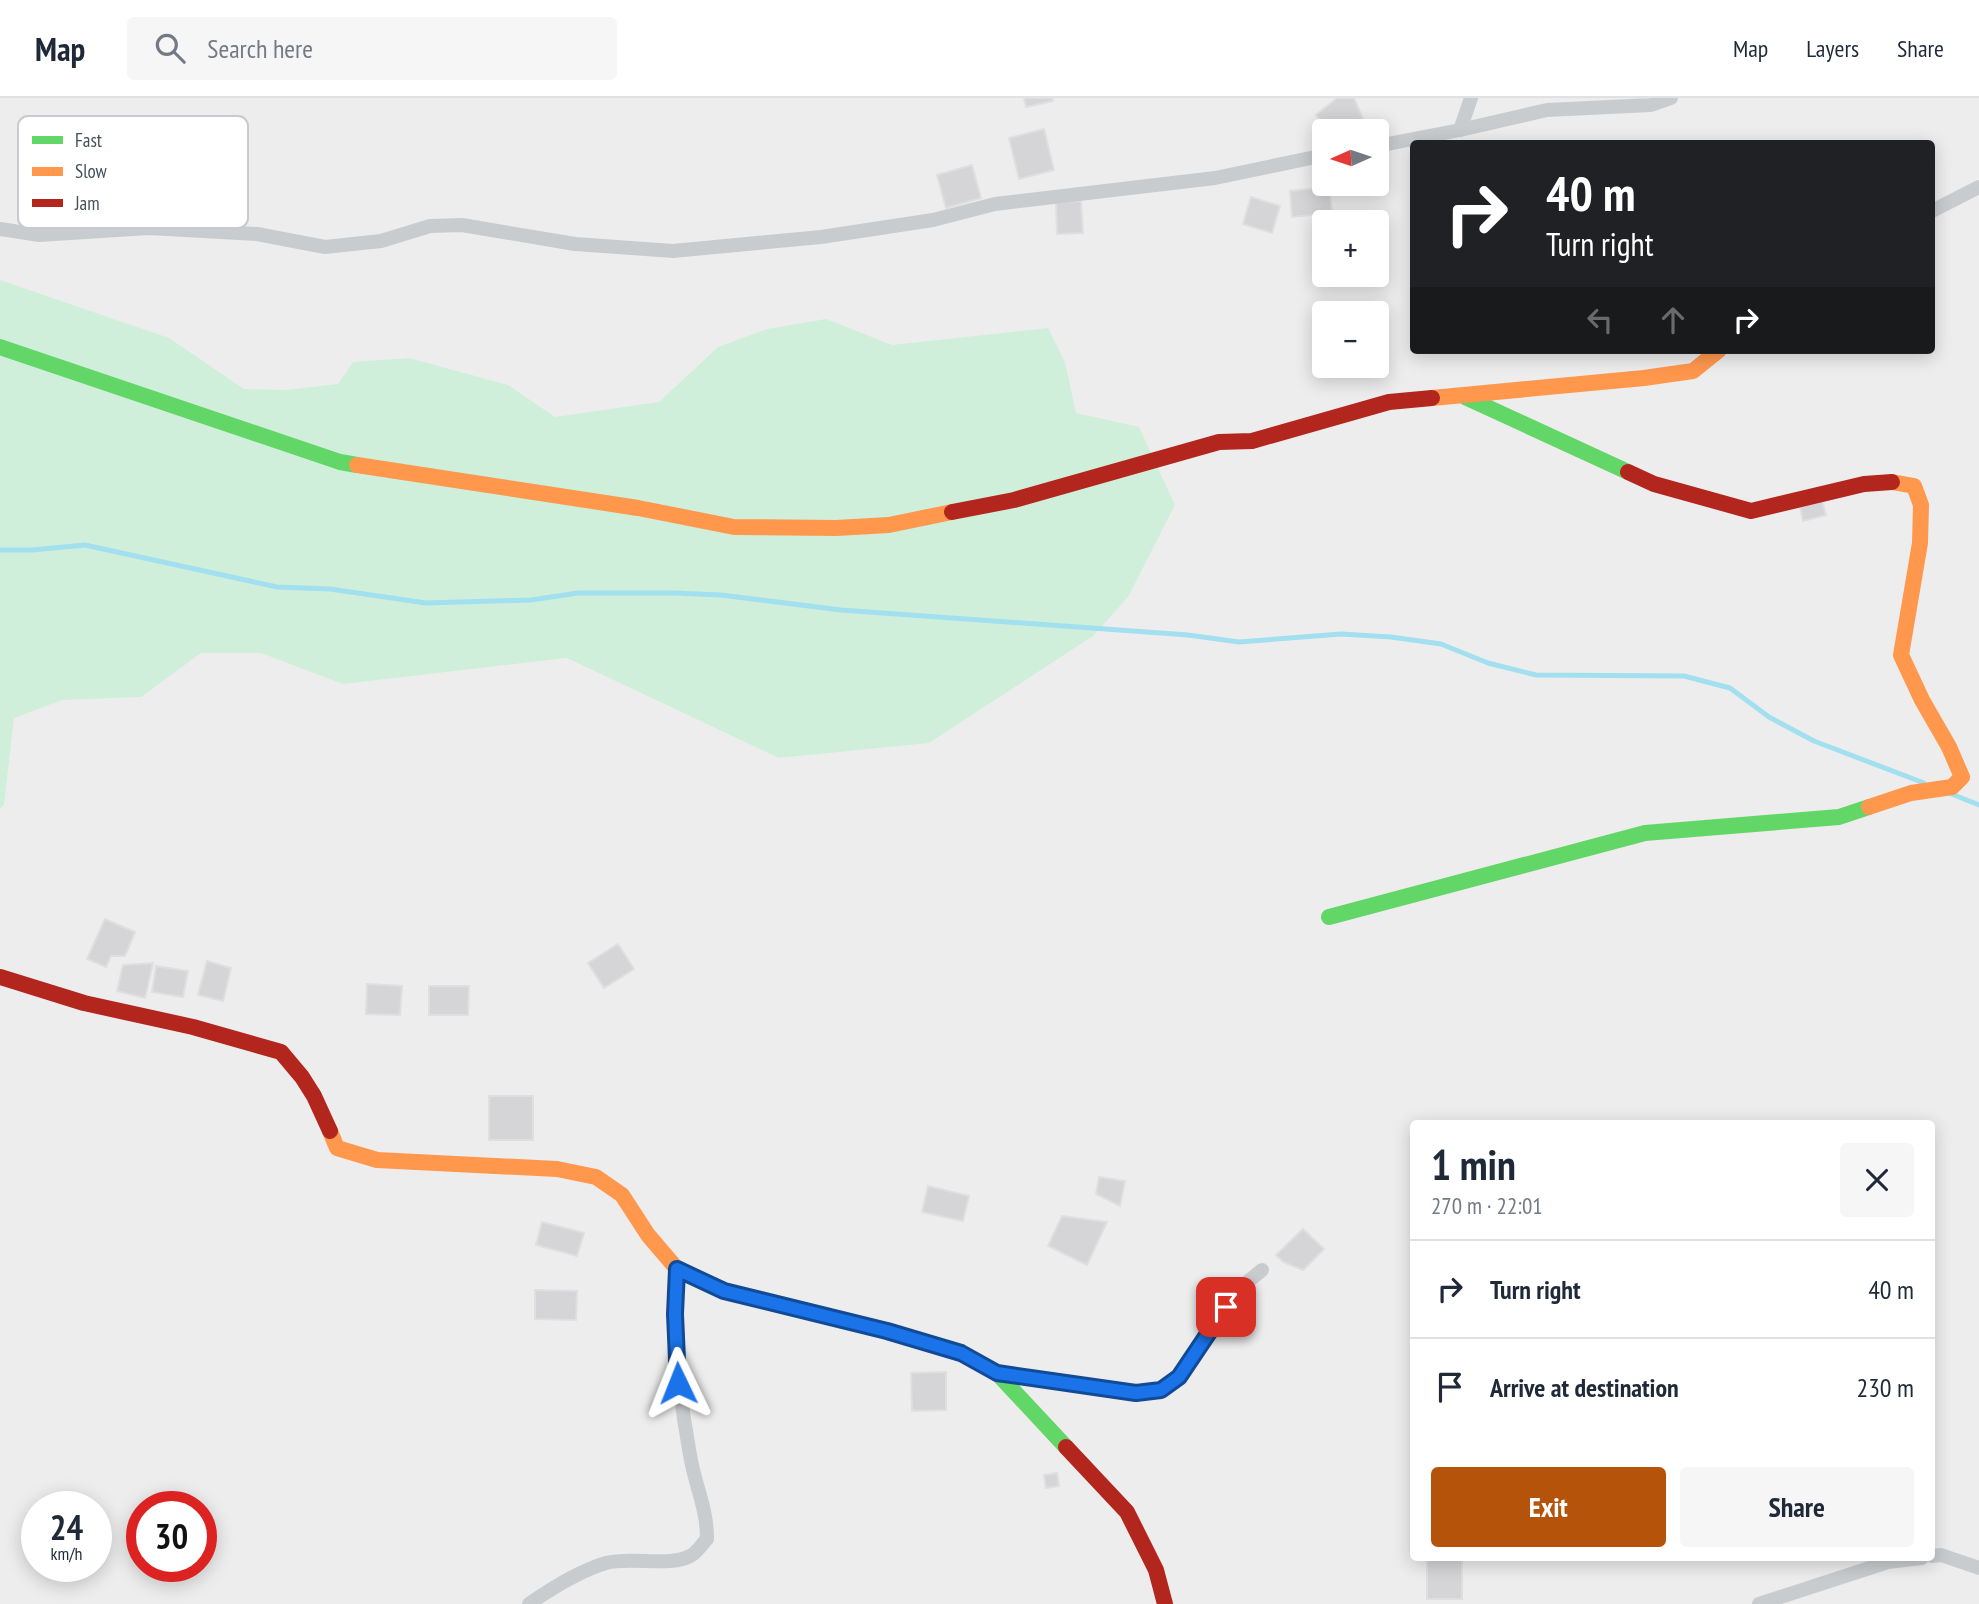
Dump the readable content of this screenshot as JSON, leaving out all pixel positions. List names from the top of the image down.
{
  "legend": ["Fast", "Slow", "Jam"],
  "north": "left",
  "page": {
    "header": "Map",
    "search": "Search here",
    "nav": ["Map", "Layers", "Share"],
    "map_buttons": ["+", "−"],
    "turn": ["40 m", "Turn right"],
    "heading": ["1 min", "270 m · 22:01"],
    "list": [
      {
        "name": "Turn right",
        "value": "40 m"
      },
      {
        "name": "Arrive at destination",
        "value": "230 m"
      }
    ],
    "buttons": ["Exit", "Share"],
    "speed": "24 km/h",
    "limit": "30"
  }
}
